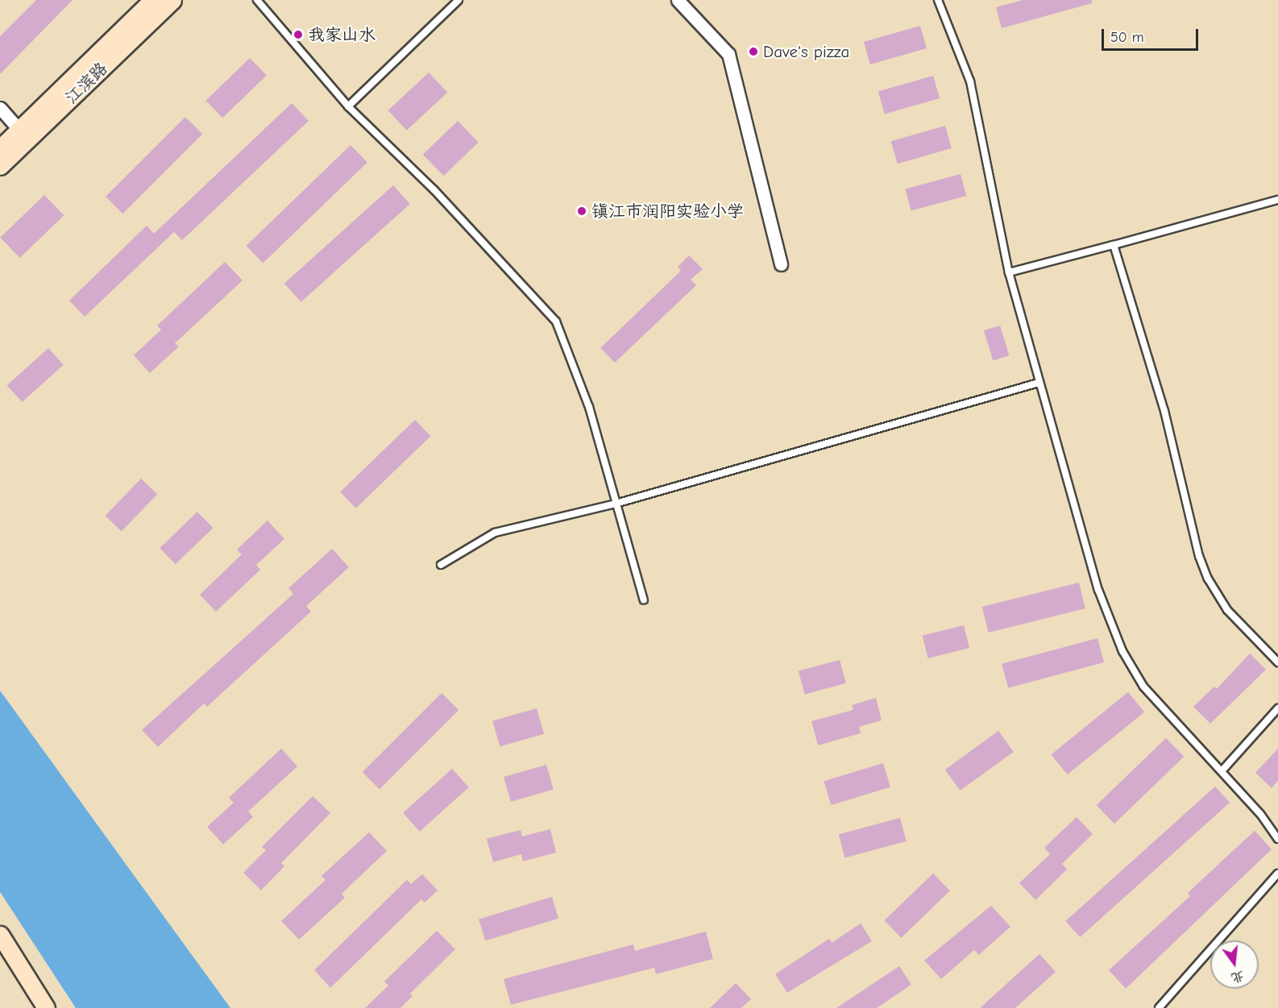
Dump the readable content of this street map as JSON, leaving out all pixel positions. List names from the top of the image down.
{
  "streets": {
    "main road": ["江滨路"]
  },
  "places": ["我家山水", "Dave's pizza", "镇江市润阳实验小学"],
  "scale_bar": "50 m",
  "north": "bottom"
}
